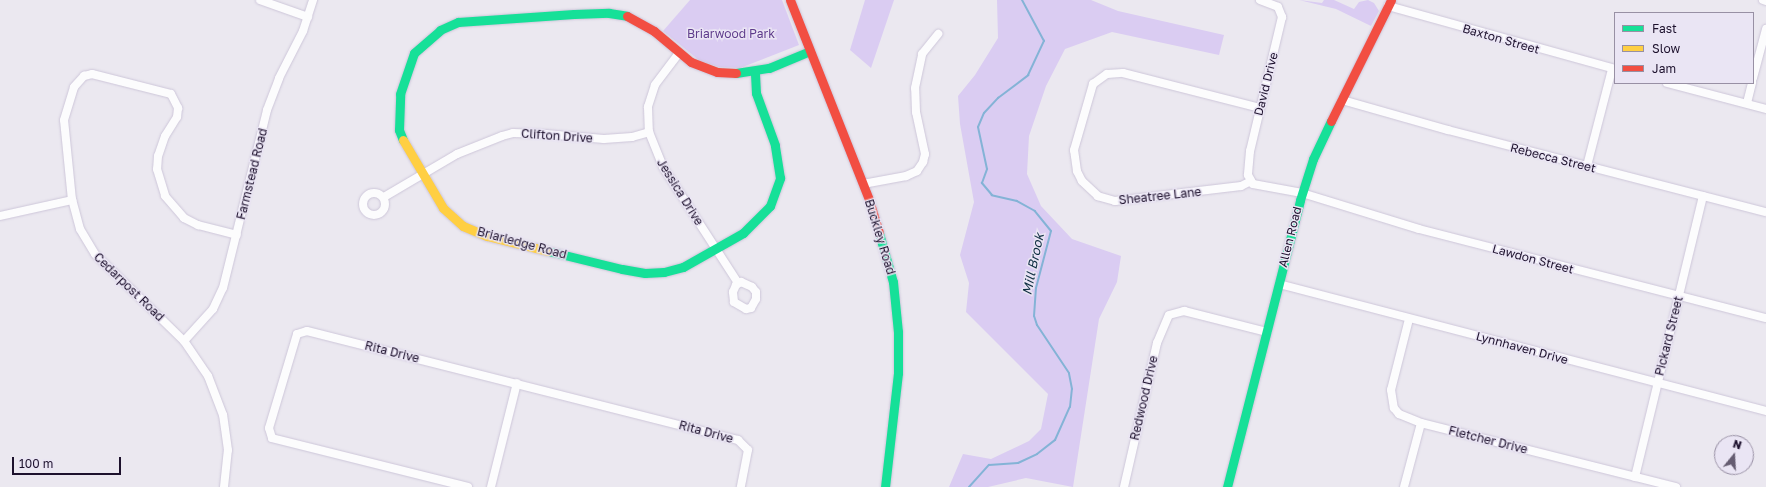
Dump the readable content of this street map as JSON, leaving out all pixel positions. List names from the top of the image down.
{
  "streets": {
    "street": [
      "Baxton Street",
      "David Drive",
      "Clifton Drive",
      "Rebecca Street",
      "Farmstead Road",
      "Jessica Drive",
      "Sheatree Lane",
      "Buckley Road",
      "Allen Road",
      "Briarledge Road",
      "Lawdon Street",
      "Cedarpost Road",
      "Pickard Street",
      "Lynnhaven Drive",
      "Rita Drive",
      "Redwood Drive",
      "Fletcher Drive"
    ]
  },
  "crossings": [
    ["Baxton Street", "Allen Road"],
    ["David Drive", "Sheatree Lane"],
    ["Clifton Drive", "Jessica Drive"],
    ["Clifton Drive", "Briarledge Road"],
    ["Rebecca Street", "Allen Road"],
    ["Rebecca Street", "Pickard Street"],
    ["Farmstead Road", "Cedarpost Road"],
    ["Jessica Drive", "Briarledge Road"],
    ["Buckley Road", "Briarledge Road"],
    ["Allen Road", "Lawdon Street"],
    ["Allen Road", "Lynnhaven Drive"],
    ["Allen Road", "Redwood Drive"],
    ["Lawdon Street", "Pickard Street"],
    ["Pickard Street", "Lynnhaven Drive"],
    ["Pickard Street", "Fletcher Drive"],
    ["Lynnhaven Drive", "Fletcher Drive"]
  ],
  "water": ["Mill Brook"],
  "parks": ["Briarwood Park"],
  "legend": ["Fast", "Slow", "Jam"],
  "scale_bar": "100 m",
  "north": "top"
}
